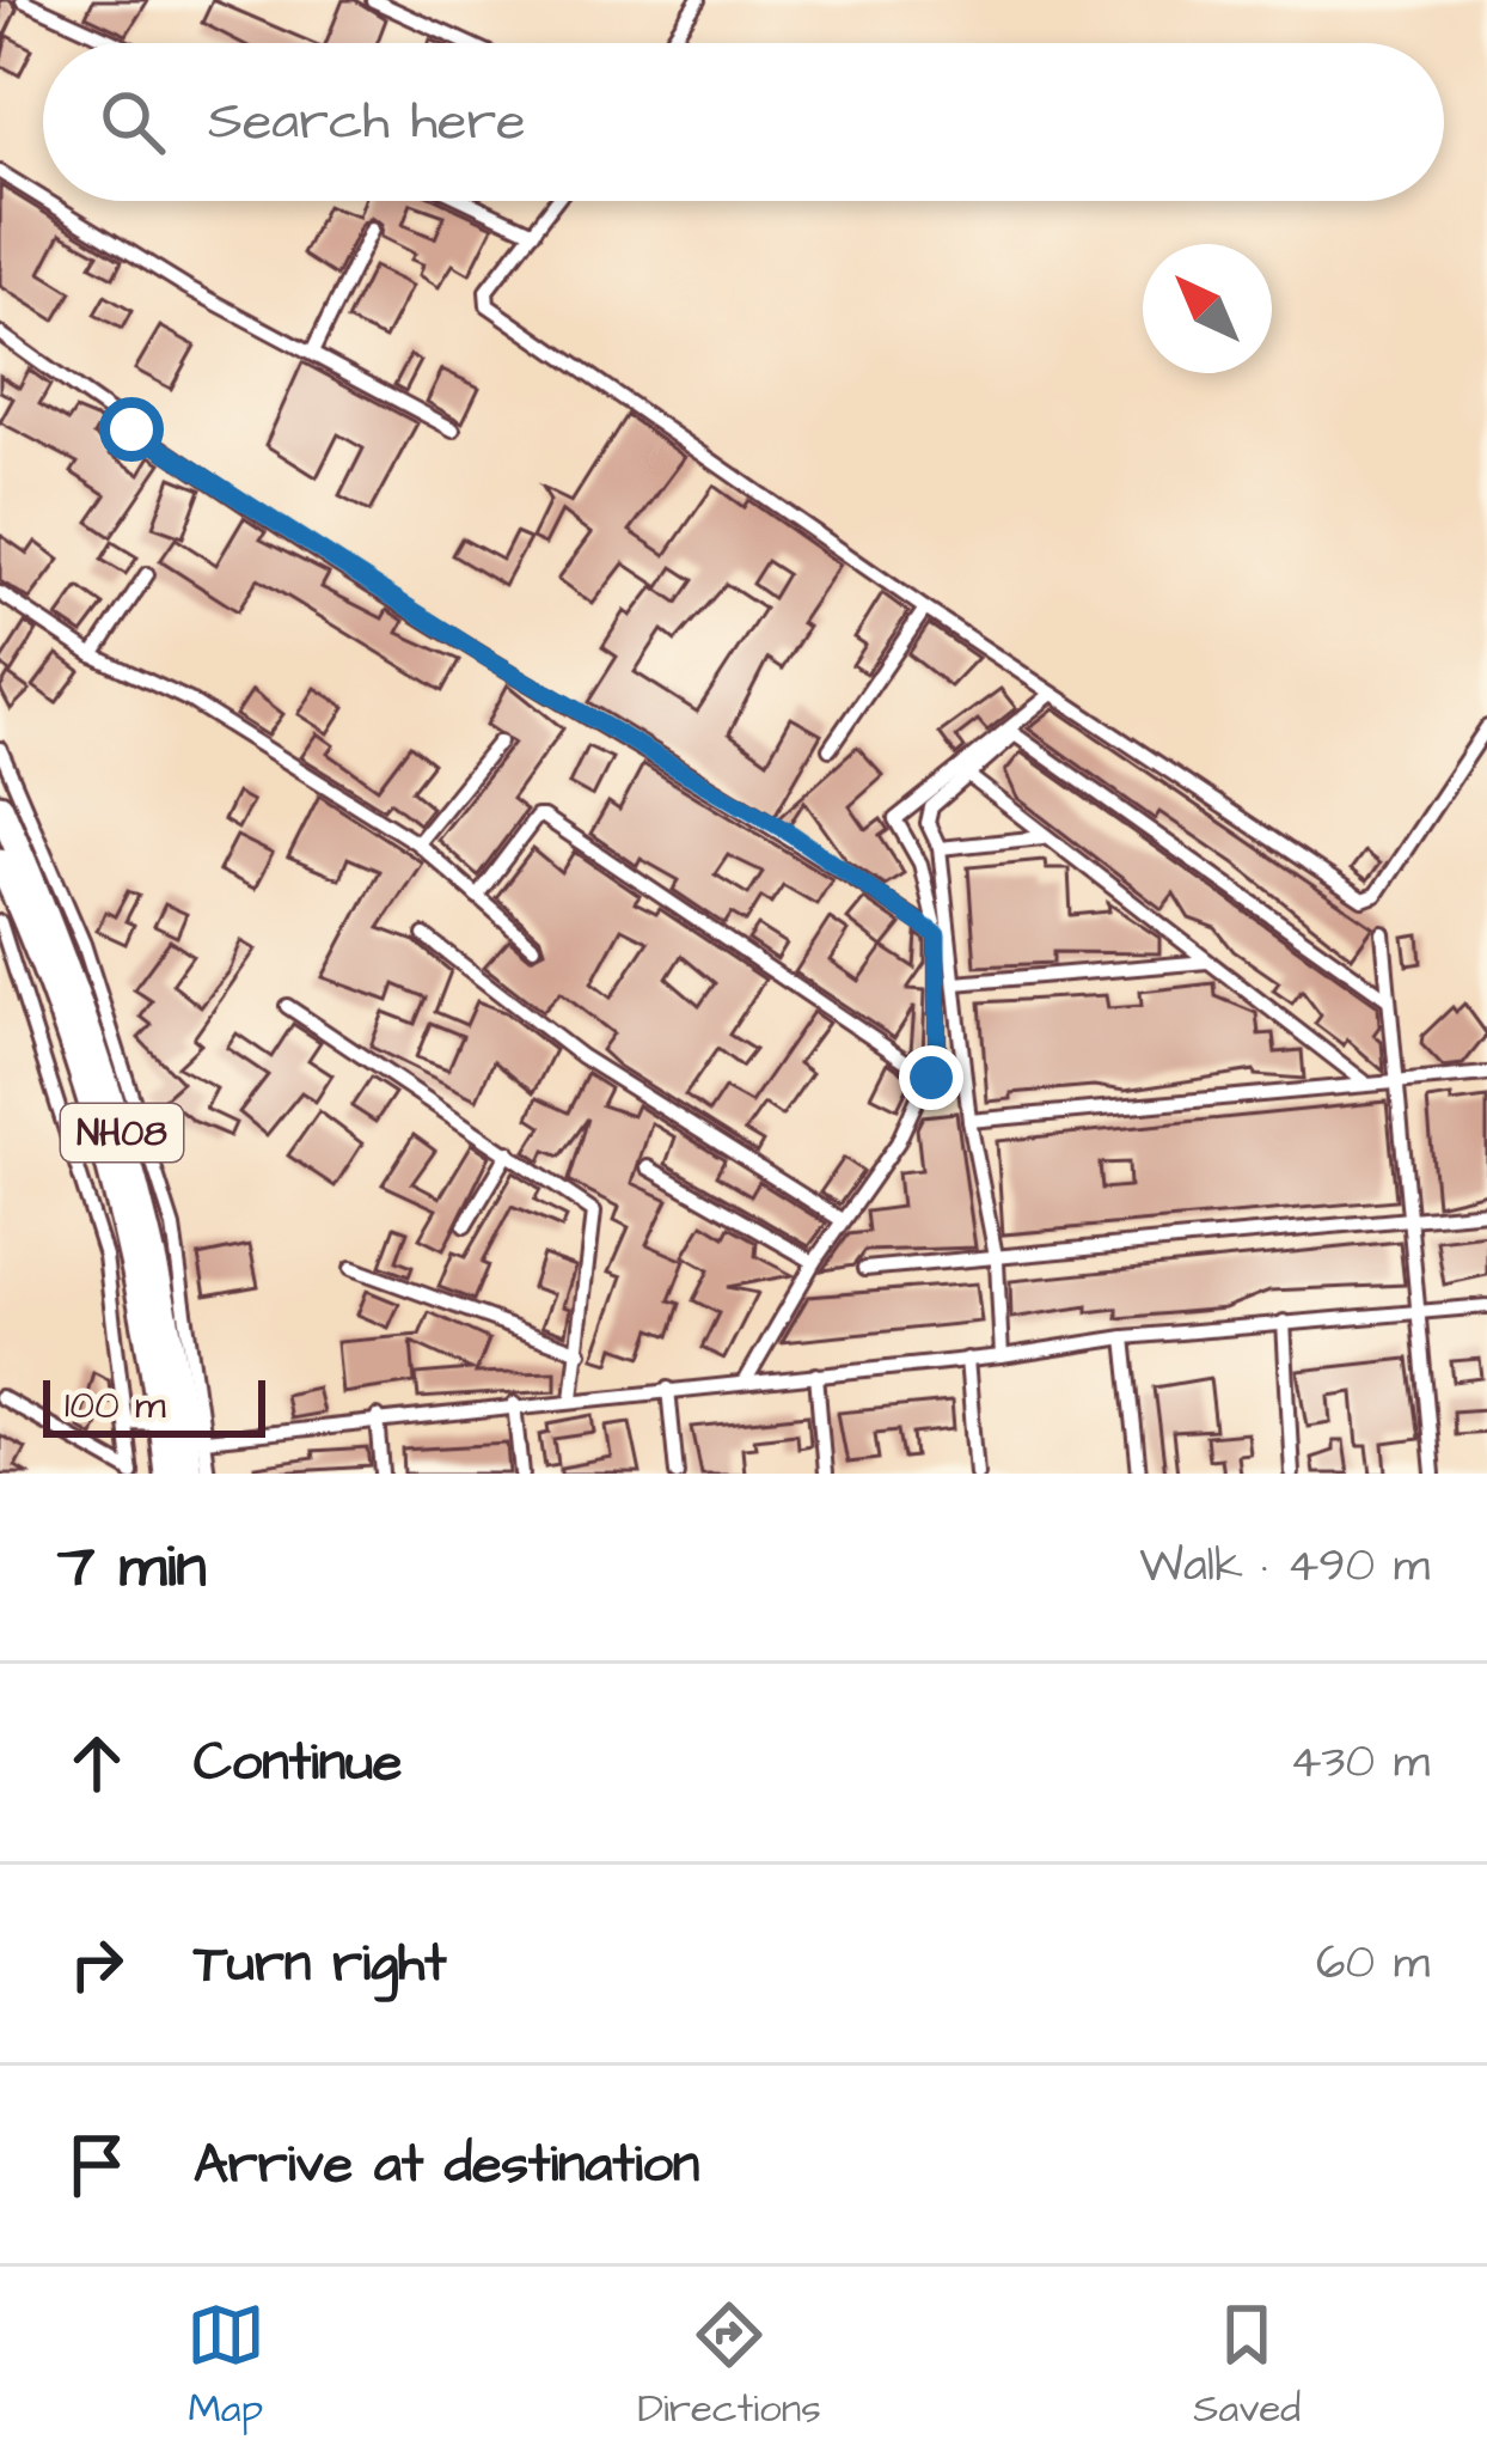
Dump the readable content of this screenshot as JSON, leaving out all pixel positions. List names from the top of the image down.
{
  "streets": {
    "highway": ["NH08"]
  },
  "scale_bar": "100 m",
  "north": "top left",
  "page": {
    "search": "Search here",
    "scale": "100 m",
    "heading": ["7 min", "Walk · 490 m"],
    "list": [
      ["Continue", "430 m"],
      ["Turn right", "60 m"],
      "Arrive at destination"
    ],
    "nav": ["Map", "Directions", "Saved"]
  }
}
